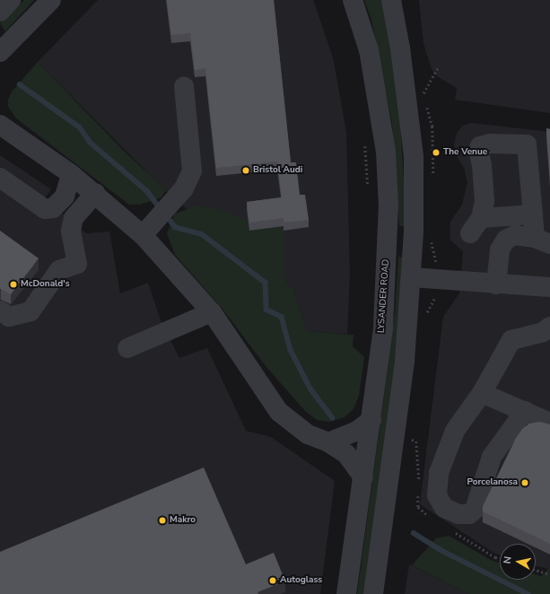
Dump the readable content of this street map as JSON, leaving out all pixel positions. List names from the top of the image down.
{
  "streets": {
    "street": ["LYSANDER ROAD"]
  },
  "places": [
    "The Venue",
    "Bristol Audi",
    "McDonald's",
    "Porcelanosa",
    "Makro",
    "Autoglass"
  ],
  "north": "left"
}
